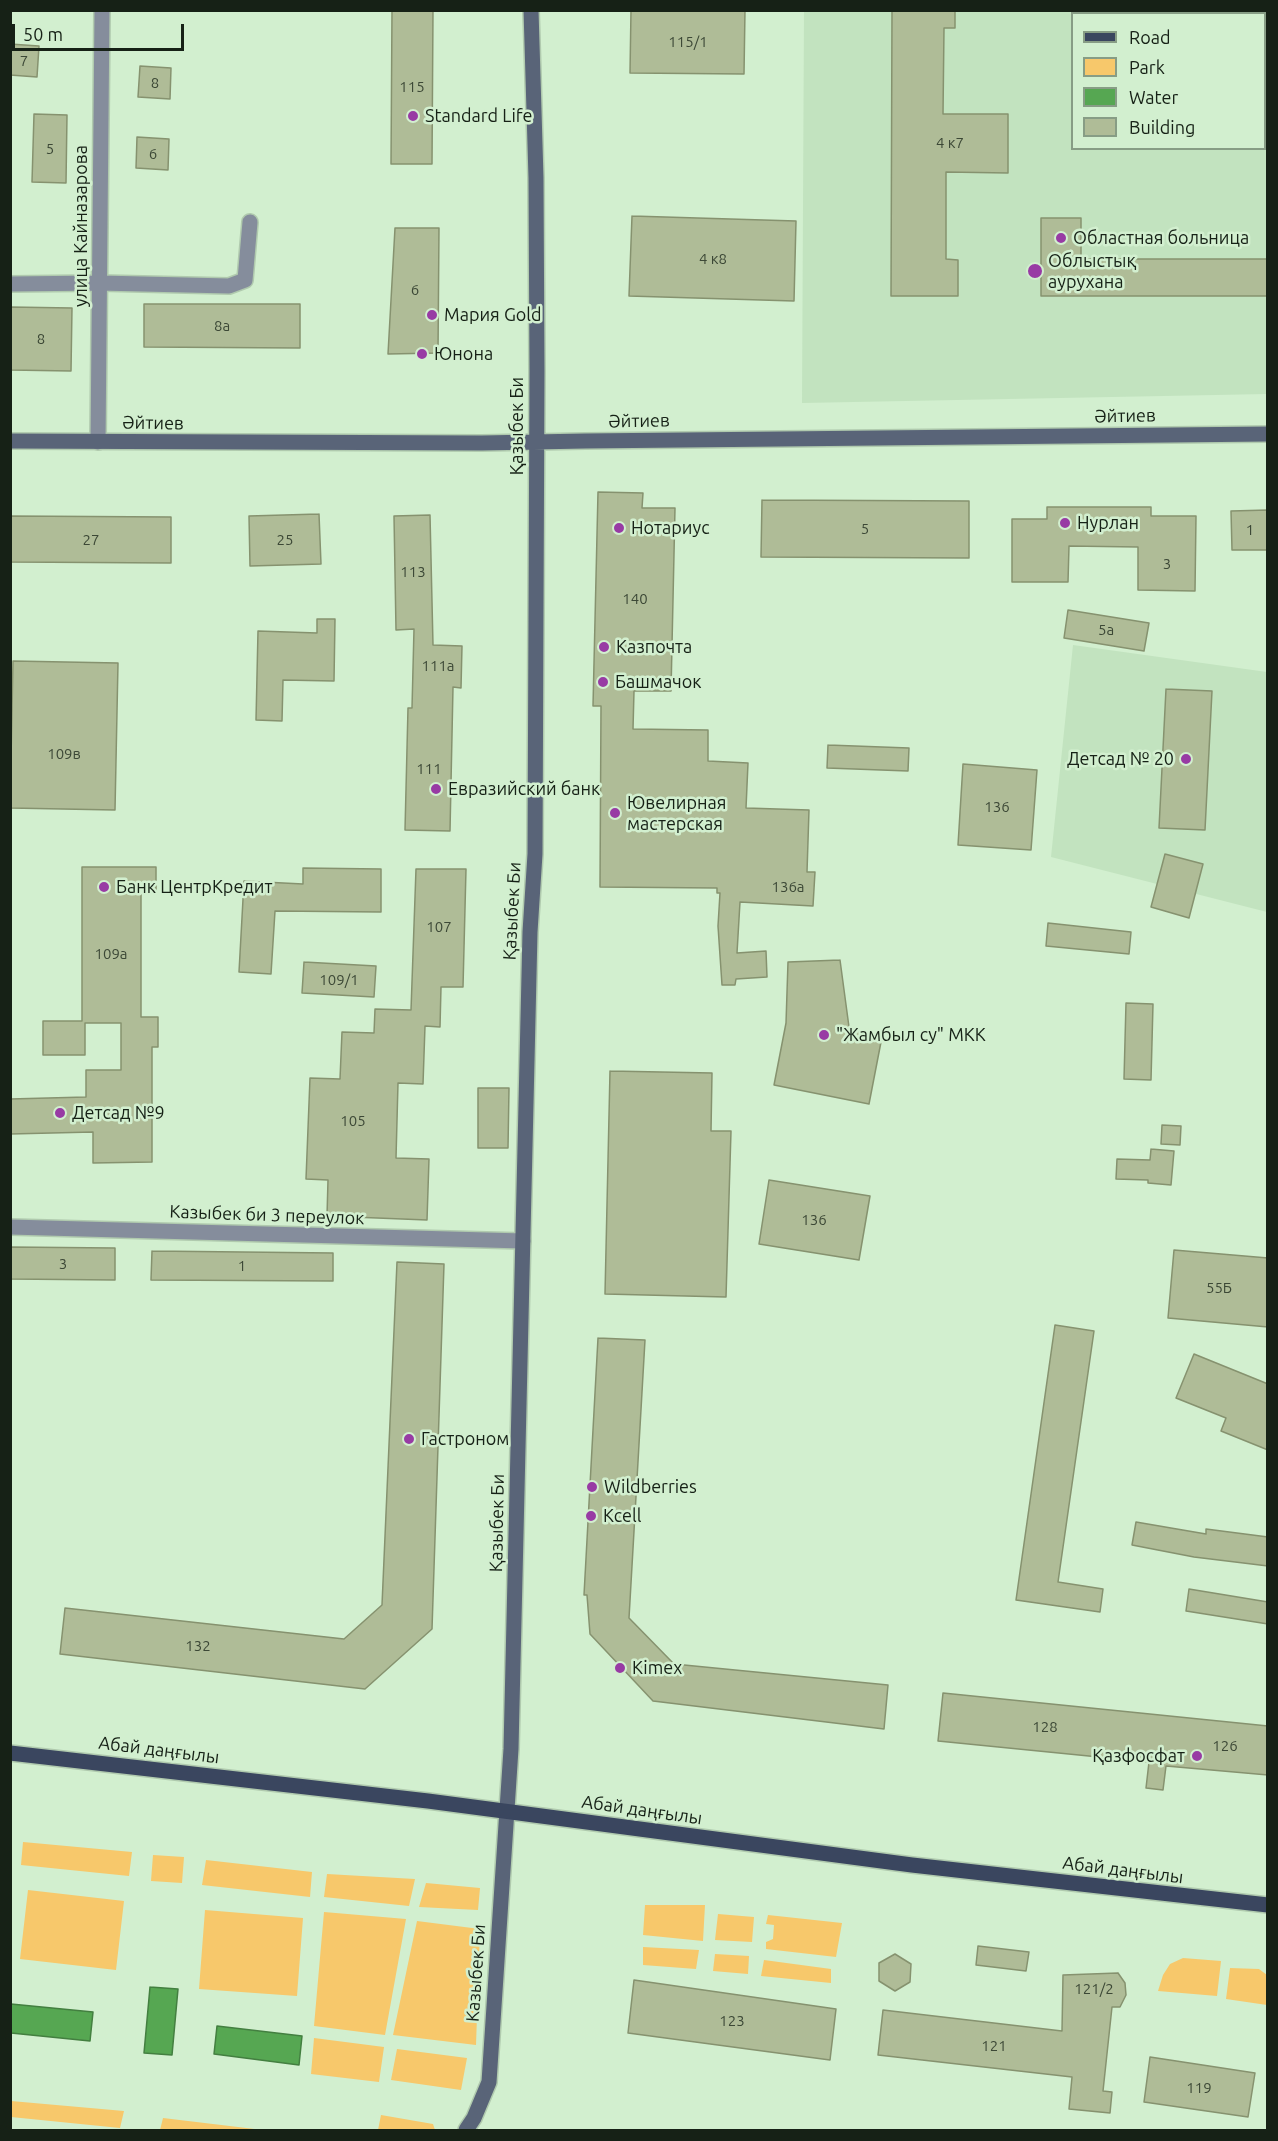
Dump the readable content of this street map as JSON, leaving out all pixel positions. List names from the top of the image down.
{
  "streets": {
    "main road": ["Абай даңғылы"],
    "street": [
      "улица Кайназарова",
      "Әйтиев",
      "Қазыбек Би",
      "Казыбек би 3 переулок",
      "Казыбек Би"
    ]
  },
  "crossings": [
    ["улица Кайназарова", "Әйтиев"],
    ["Әйтиев", "Қазыбек Би"],
    ["Қазыбек Би", "Казыбек би 3 переулок"],
    ["Қазыбек Би", "Абай даңғылы"],
    ["Қазыбек Би", "Казыбек Би"],
    ["Абай даңғылы", "Казыбек Би"]
  ],
  "places": [
    "Standard Life",
    "Областная больница",
    "Облыстық аурухана",
    "Мария Gold",
    "Юнона",
    "Нурлан",
    "Нотариус",
    "Казпочта",
    "Башмачок",
    "Детсад № 20",
    "Евразийский банк",
    "Ювелирная мастерская",
    "Банк ЦентрКредит",
    "\"Жамбыл су\" МКК",
    "Детсад №9",
    "Гастроном",
    "Wildberries",
    "Kcell",
    "Kimex",
    "Қазфосфат"
  ],
  "house_numbers": [
    "115/1",
    "7",
    "8",
    "115",
    "4 к7",
    "5",
    "6",
    "4 к8",
    "6",
    "8а",
    "8",
    "5",
    "1",
    "27",
    "25",
    "3",
    "113",
    "140",
    "5а",
    "111а",
    "109в",
    "111",
    "136",
    "136а",
    "107",
    "109а",
    "109/1",
    "105",
    "136",
    "3",
    "1",
    "55Б",
    "132",
    "128",
    "126",
    "121/2",
    "123",
    "121",
    "119"
  ],
  "legend": [
    "Road",
    "Park",
    "Water",
    "Building"
  ],
  "scale_bar": "50 m"
}
